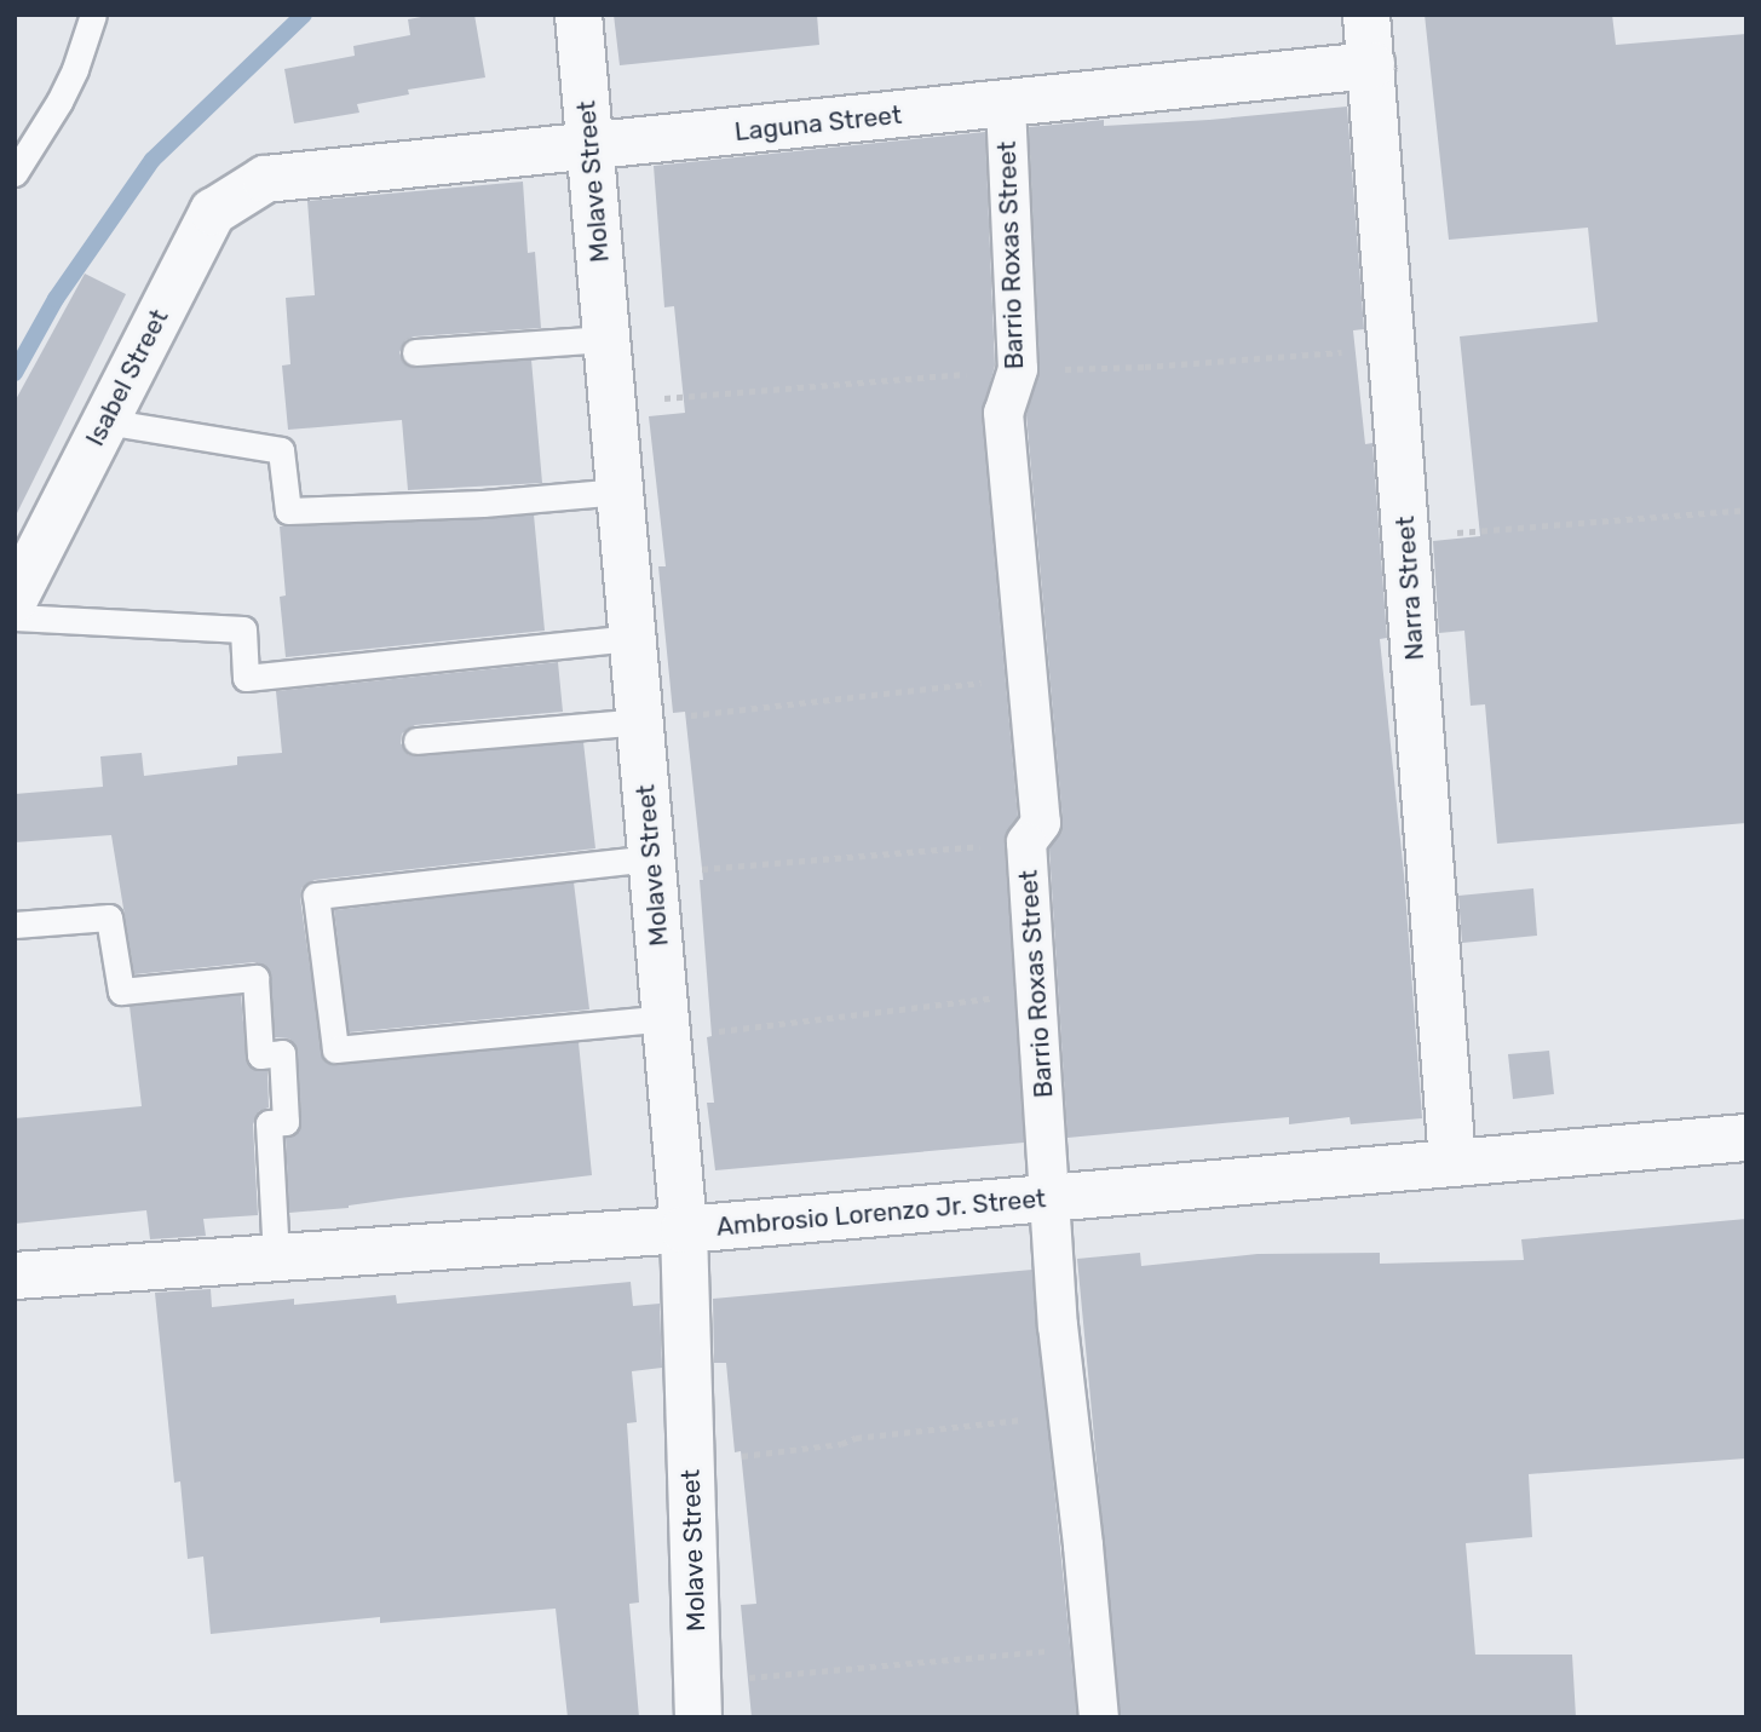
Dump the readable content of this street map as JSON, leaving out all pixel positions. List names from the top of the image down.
{
  "streets": {
    "street": [
      "Laguna Street",
      "Molave Street",
      "Barrio Roxas Street",
      "Isabel Street",
      "Narra Street",
      "Ambrosio Lorenzo Jr. Street"
    ]
  },
  "crossings": [
    ["Laguna Street", "Molave Street"],
    ["Laguna Street", "Barrio Roxas Street"],
    ["Laguna Street", "Isabel Street"],
    ["Laguna Street", "Narra Street"],
    ["Molave Street", "Ambrosio Lorenzo Jr. Street"],
    ["Barrio Roxas Street", "Ambrosio Lorenzo Jr. Street"],
    ["Narra Street", "Ambrosio Lorenzo Jr. Street"]
  ]
}
